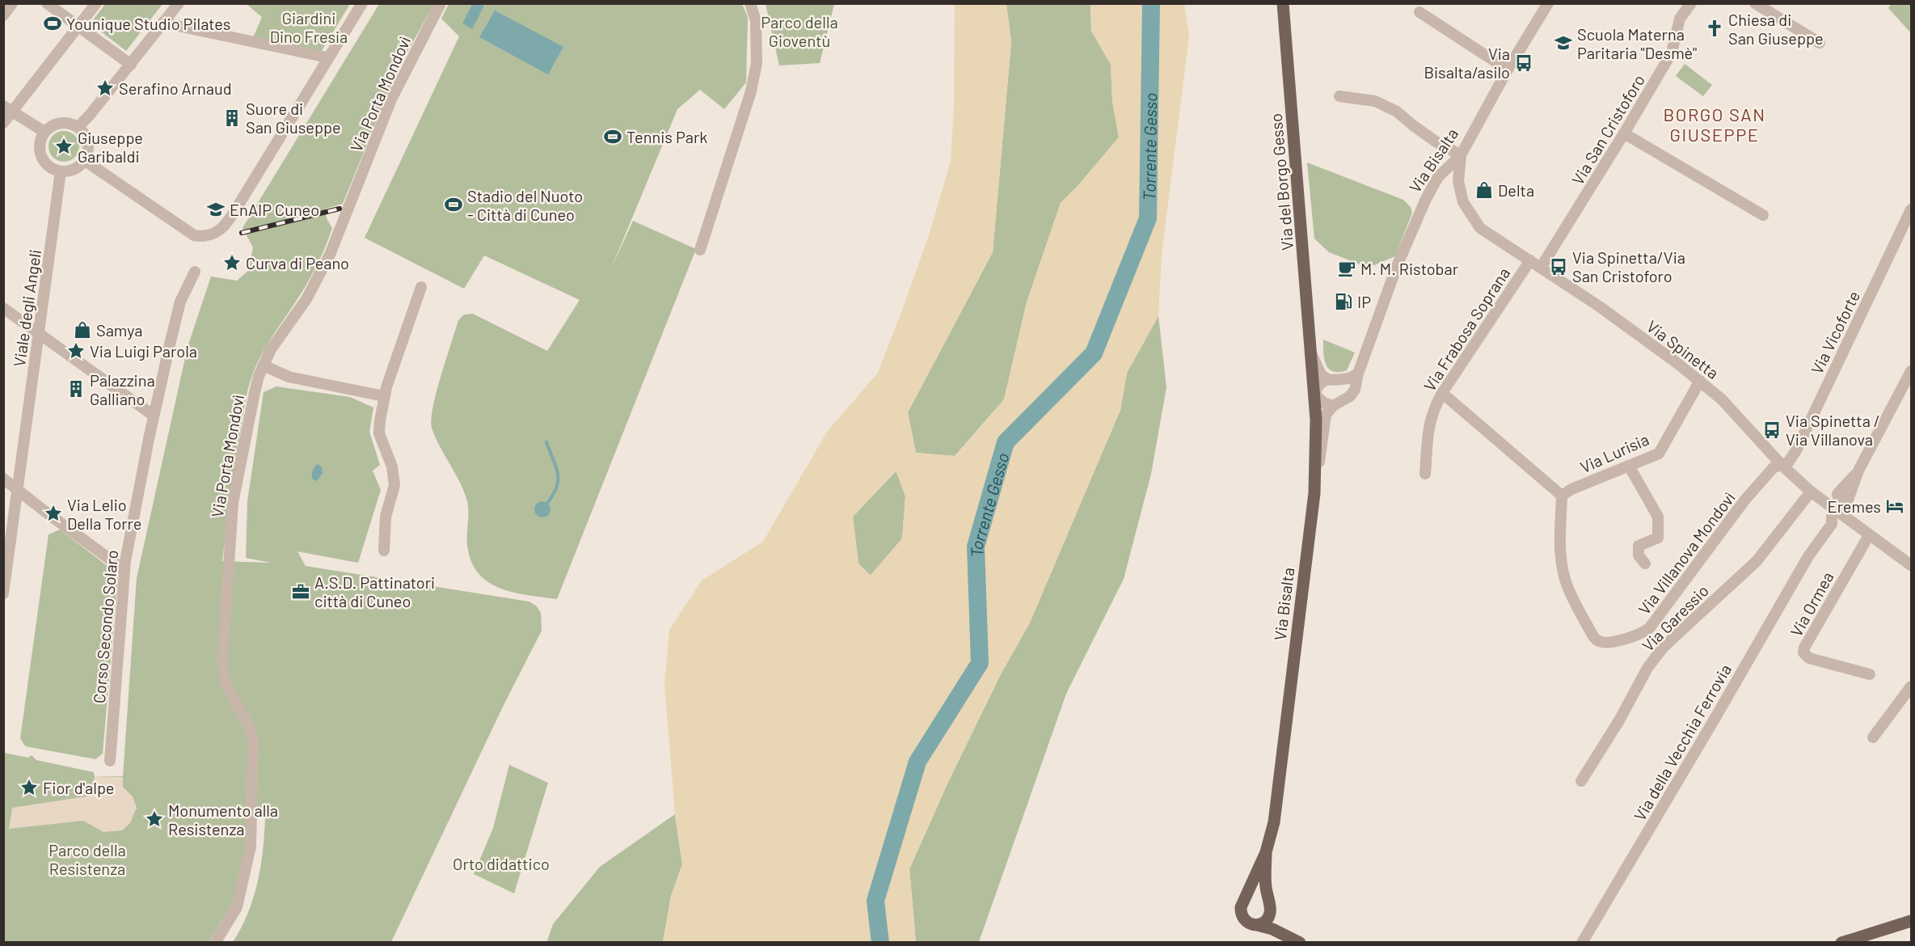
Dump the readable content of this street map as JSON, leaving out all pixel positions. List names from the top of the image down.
{
  "streets": {
    "main road": ["Via Bisalta", "Via del Borgo Gesso"],
    "street": [
      "Via Porta Mondovì",
      "Via San Cristoforo",
      "Viale degli Angeli",
      "Via Frabosa Soprana",
      "Via Vicoforte",
      "Via Spinetta",
      "Via Lurisia",
      "Via Villanova Mondovì",
      "Via Ormea",
      "Via Garessio",
      "Corso Secondo Solaro",
      "Via della Vecchia Ferrovia"
    ]
  },
  "crossings": [
    ["Via San Cristoforo", "Via Spinetta"],
    ["Via Bisalta", "Via del Borgo Gesso"],
    ["Via Bisalta", "Via Spinetta"],
    ["Via Frabosa Soprana", "Via Spinetta"],
    ["Via Vicoforte", "Via Spinetta"],
    ["Via Vicoforte", "Via Villanova Mondovì"],
    ["Via Spinetta", "Via Lurisia"],
    ["Via Spinetta", "Via Villanova Mondovì"],
    ["Via Spinetta", "Via Ormea"],
    ["Via Spinetta", "Via Garessio"],
    ["Via Spinetta", "Via della Vecchia Ferrovia"],
    ["Via Lurisia", "Via Villanova Mondovì"]
  ],
  "districts": ["BORGO SAN GIUSEPPE"],
  "water": ["Torrente Gesso"],
  "parks": [
    "Giardini Dino Fresia",
    "Parco della Gioventù",
    "Parco della Resistenza",
    "Orto didattico"
  ],
  "places": {
    "sports": ["Younique Studio Pilates", "Tennis Park", "Stadio del Nuoto - Città di Cuneo"],
    "church": ["Chiesa di San Giuseppe"],
    "school or university": ["Scuola Materna Paritaria \"Desmè\"", "EnAIP Cuneo"],
    "bus stop": ["Via Bisalta/asilo", "Via Spinetta/Via San Cristoforo", "Via Spinetta / Via Villanova"],
    "place": [
      "Serafino Arnaud",
      "Giuseppe Garibaldi",
      "Curva di Peano",
      "Via Luigi Parola",
      "Via Lelio Della Torre",
      "Fior d'alpe",
      "Monumento alla Resistenza"
    ],
    "building": ["Suore di San Giuseppe", "Palazzina Galliano"],
    "shop": ["Delta", "Samya"],
    "cafe": ["M. M. Ristobar"],
    "fuel station": ["IP"],
    "hotel": ["Eremes"],
    "office": ["A.S.D. Pattinatori città di Cuneo"]
  }
}
